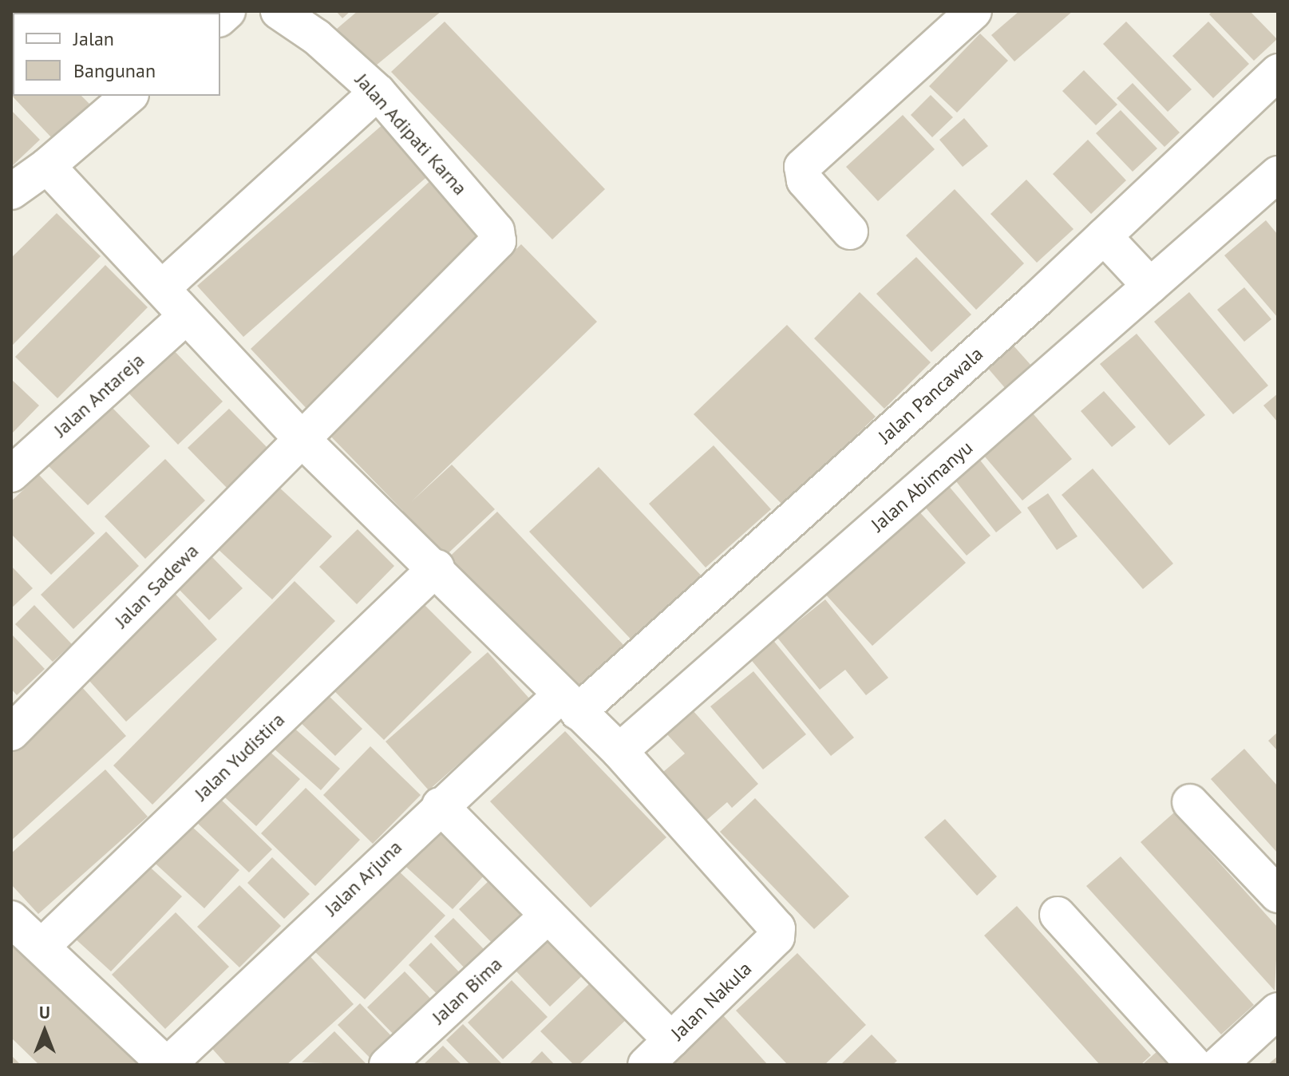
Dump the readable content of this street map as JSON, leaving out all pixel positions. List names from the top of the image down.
{
  "streets": {
    "street": [
      "Jalan Adipati Karna",
      "Jalan Antareja",
      "Jalan Pancawala",
      "Jalan Abimanyu",
      "Jalan Sadewa",
      "Jalan Yudistira",
      "Jalan Arjuna",
      "Jalan Bima",
      "Jalan Nakula"
    ]
  },
  "crossings": [
    ["Jalan Adipati Karna", "Jalan Sadewa"],
    ["Jalan Pancawala", "Jalan Arjuna"],
    ["Jalan Abimanyu", "Jalan Nakula"]
  ],
  "legend": ["Jalan", "Bangunan"],
  "north": "top"
}
